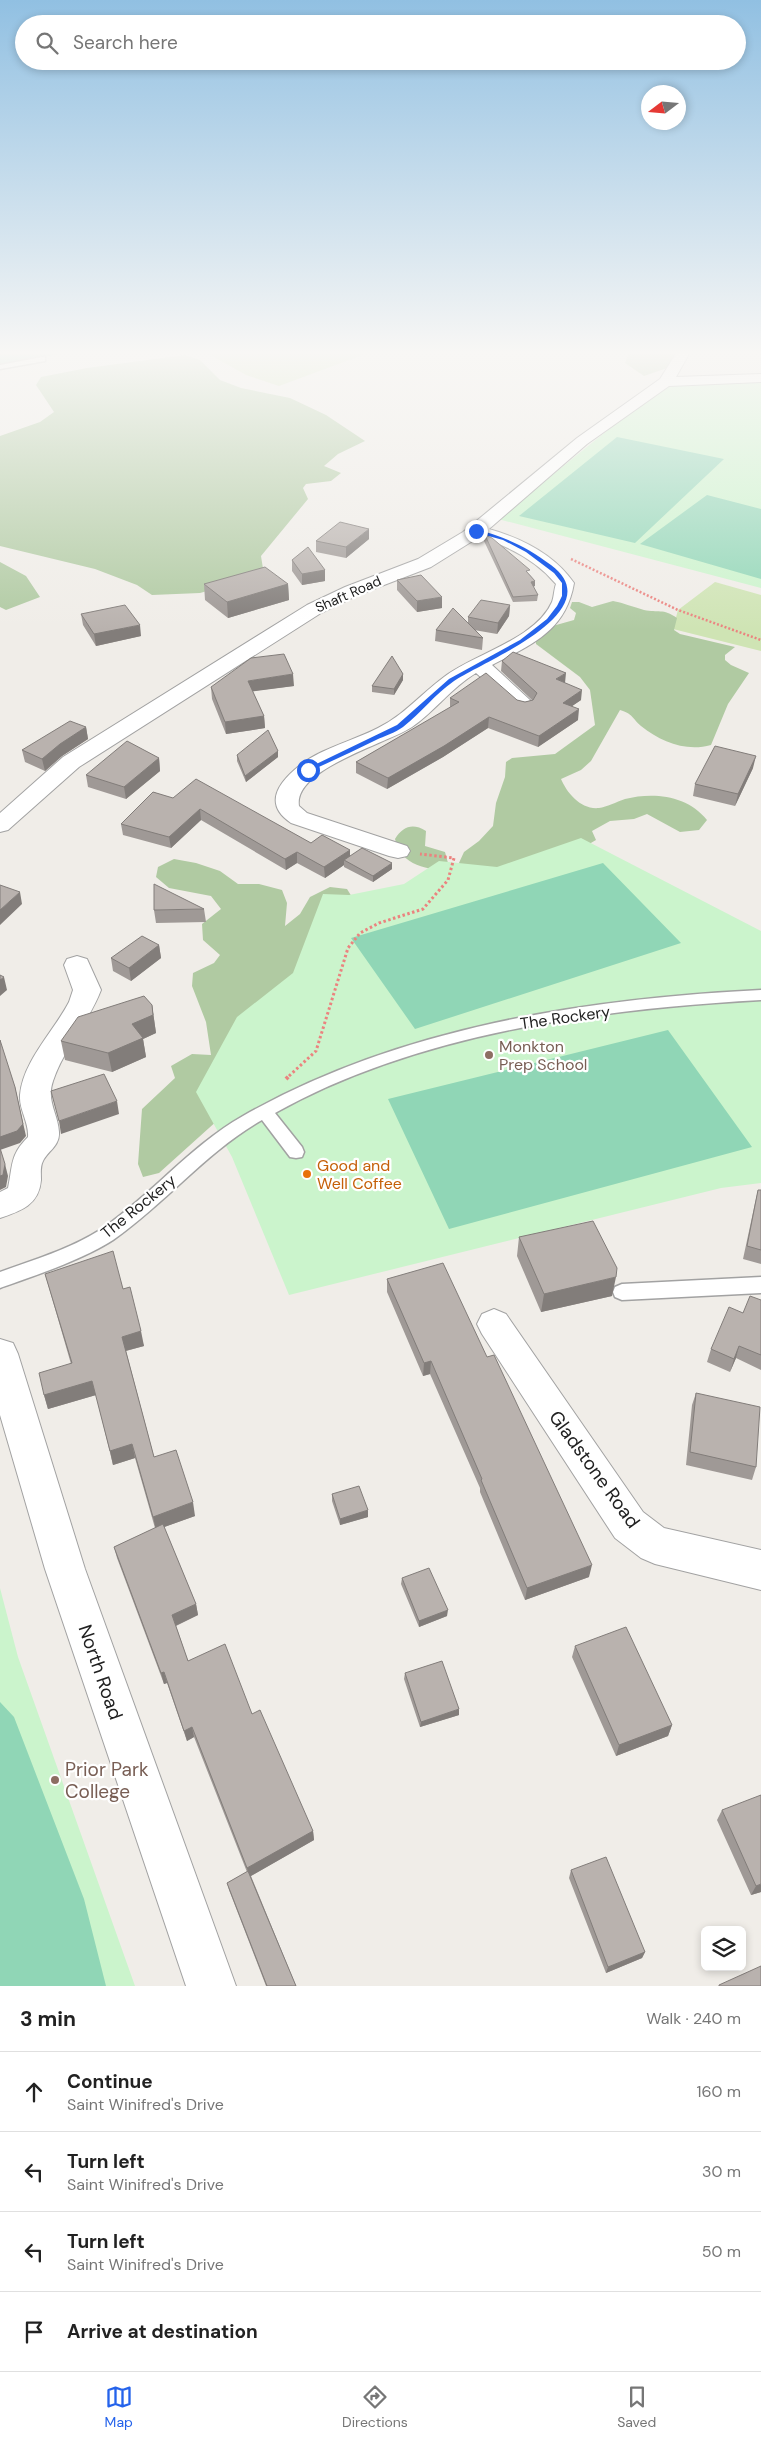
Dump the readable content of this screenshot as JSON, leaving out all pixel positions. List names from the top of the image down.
{
  "streets": {
    "street": ["Shaft Road", "Gladstone Road", "North Road"],
    "lane": ["The Rockery"]
  },
  "places": ["Monkton Prep School", "Good and Well Coffee", "Prior Park College"],
  "north": "left",
  "page": {
    "search": "Search here",
    "heading": ["3 min", "Walk · 240 m"],
    "list": [
      ["Continue", "Saint Winifred's Drive", "160 m"],
      ["Turn left", "Saint Winifred's Drive", "30 m"],
      ["Turn left", "Saint Winifred's Drive", "50 m"],
      "Arrive at destination"
    ],
    "nav": ["Map", "Directions", "Saved"]
  }
}
